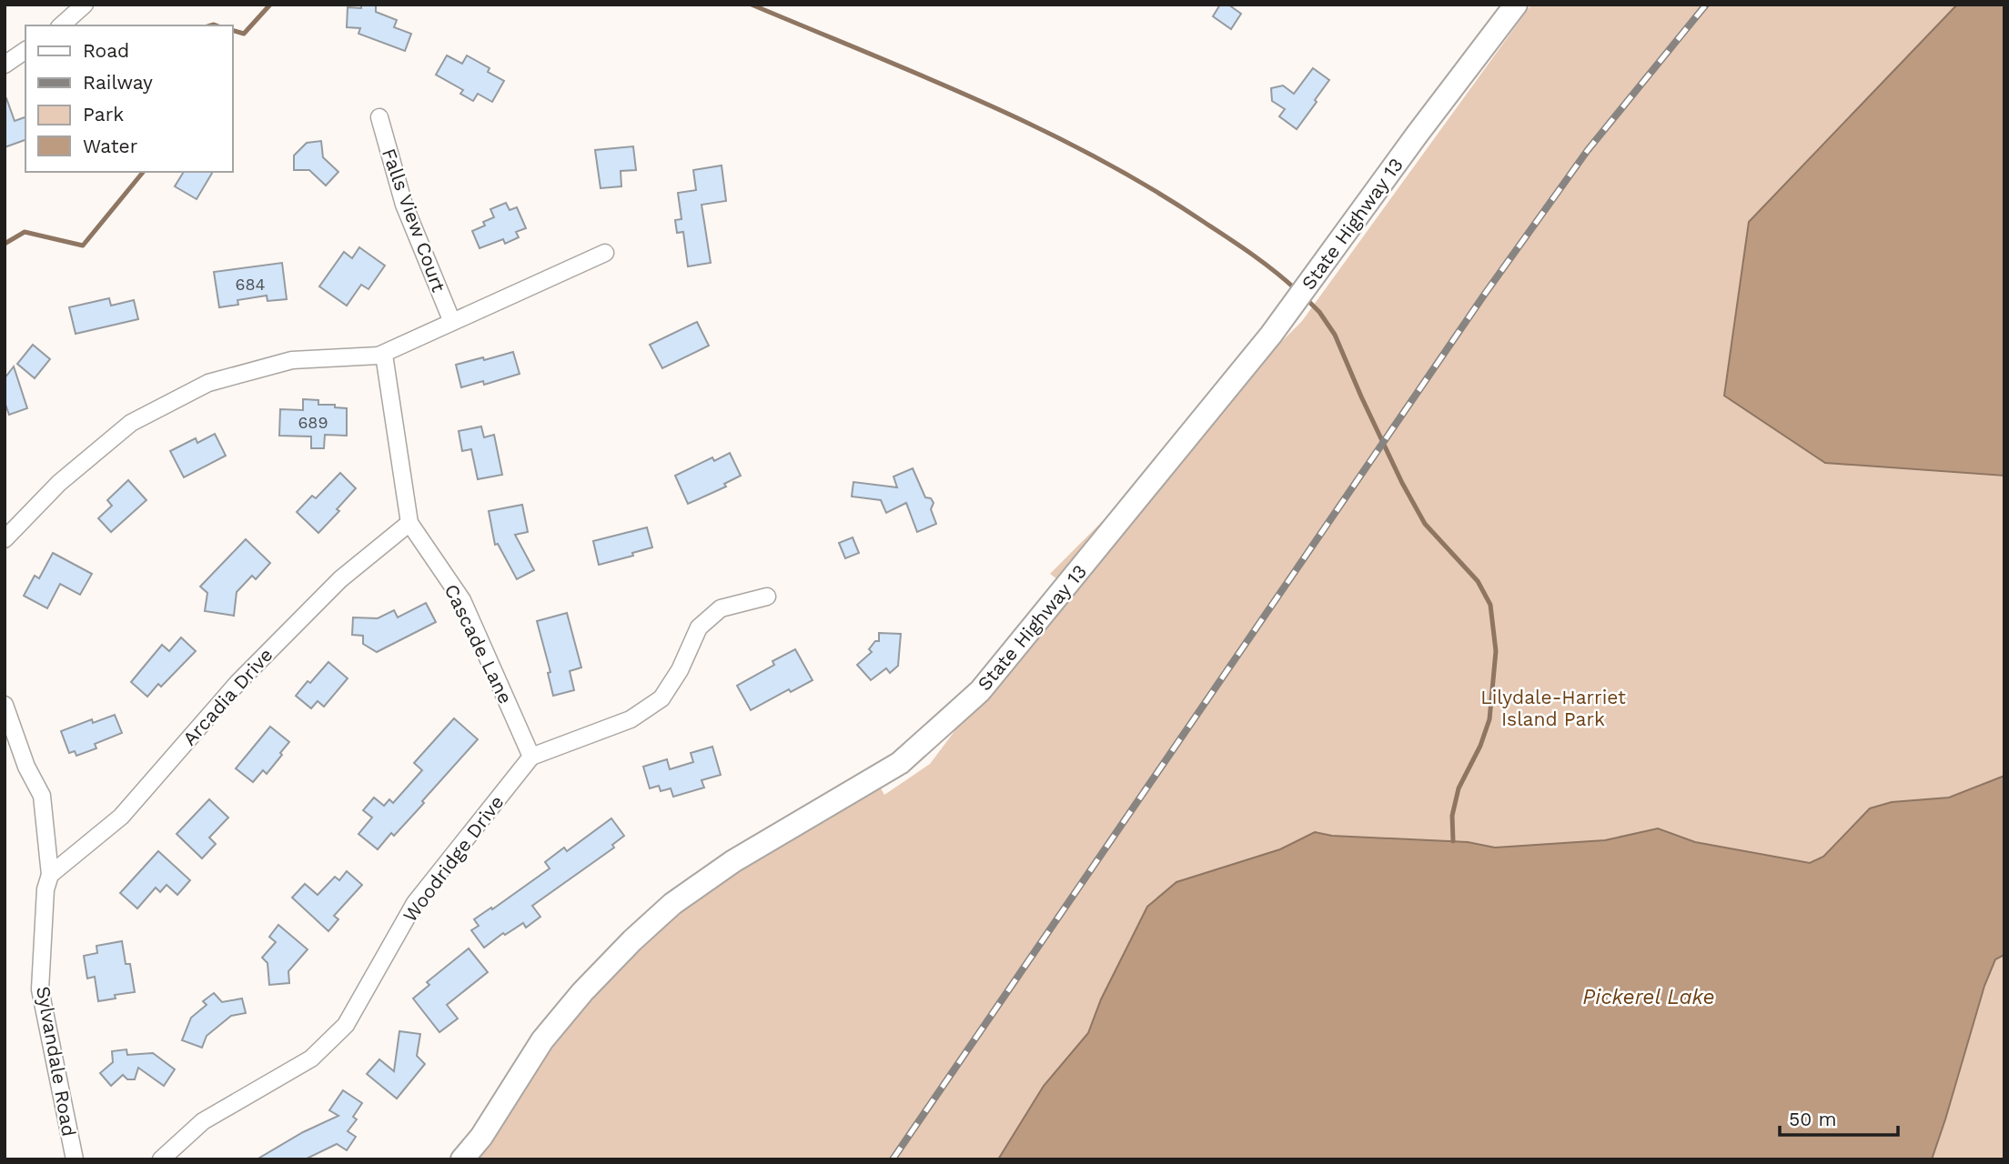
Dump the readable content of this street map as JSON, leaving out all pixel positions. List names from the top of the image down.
{
  "streets": {
    "street": [
      "Falls View Court",
      "State Highway 13",
      "Cascade Lane",
      "Arcadia Drive",
      "Woodridge Drive",
      "Sylvandale Road"
    ]
  },
  "crossings": [
    ["Cascade Lane", "Arcadia Drive"],
    ["Cascade Lane", "Woodridge Drive"],
    ["Arcadia Drive", "Sylvandale Road"]
  ],
  "water": ["Pickerel Lake"],
  "parks": ["Lilydale-Harriet Island Park"],
  "house_numbers": ["684", "689"],
  "legend": [
    "Road",
    "Railway",
    "Park",
    "Water"
  ],
  "scale_bar": "50 m"
}
